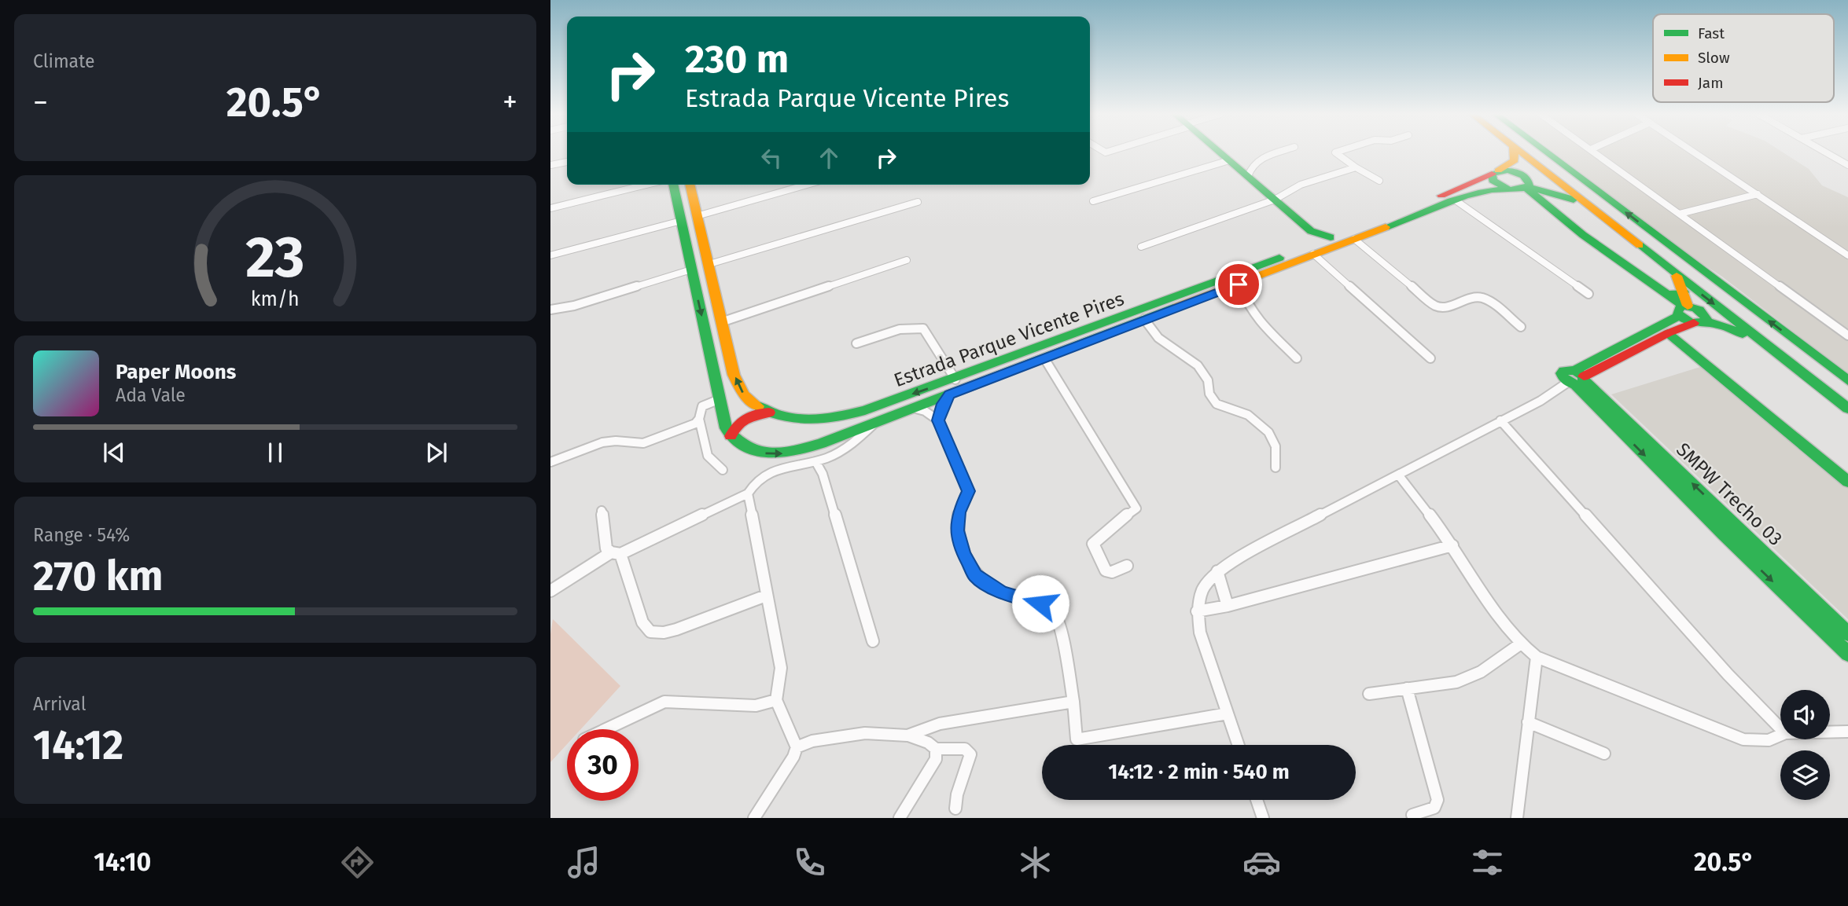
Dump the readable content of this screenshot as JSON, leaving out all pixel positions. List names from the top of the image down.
{
  "streets": {
    "main road": ["Estrada Parque Vicente Pires", "SMPW Trecho 03"]
  },
  "legend": ["Fast", "Slow", "Jam"],
  "page": {
    "tile": [
      "Climate",
      ["Range · 54%", "270 km"],
      ["Arrival", "14:12"]
    ],
    "turn": ["230 m", "Estrada Parque Vicente Pires"],
    "heat": ["−", "20.5°", "+"],
    "song": ["Paper Moons", "Ada Vale"],
    "limit": "30",
    "trip": "14:12 · 2 min · 540 m",
    "tabs": ["14:10", "20.5°"],
    "gauge": ["23", "km/h"]
  }
}
